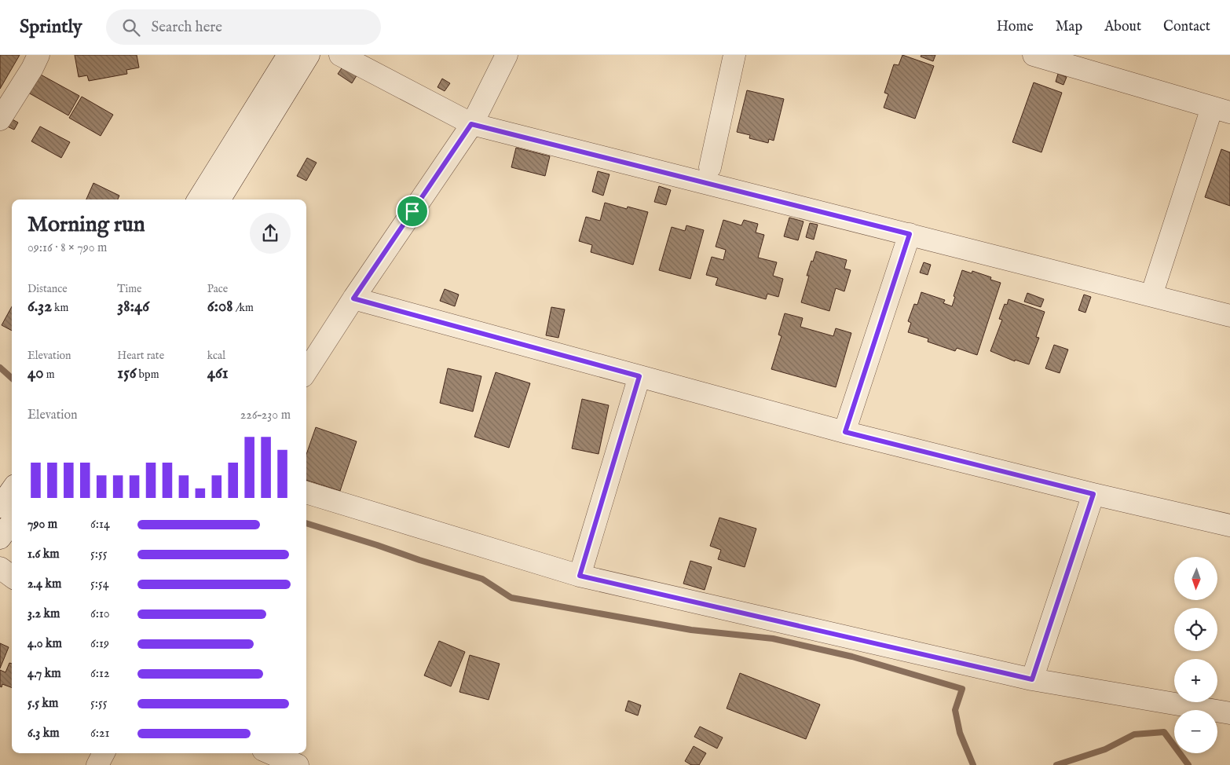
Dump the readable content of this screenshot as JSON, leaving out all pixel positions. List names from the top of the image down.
{
  "north": "bottom",
  "page": {
    "header": "Sprintly",
    "search": "Search here",
    "nav": [
      "Home",
      "Map",
      "About",
      "Contact"
    ],
    "heading": ["Morning run", "09:16 · 8 × 790 m"],
    "stats": [
      ["Distance", "6.32 km"],
      ["Time", "38:46"],
      ["Pace", "6:08 /km"],
      ["Elevation", "40 m"],
      ["Heart rate", "156 bpm"],
      ["kcal", "461"]
    ],
    "chart": ["Elevation", "226–230 m"],
    "list": [
      {
        "name": "790 m",
        "note": "6:14"
      },
      {
        "name": "1.6 km",
        "note": "5:55"
      },
      {
        "name": "2.4 km",
        "note": "5:54"
      },
      {
        "name": "3.2 km",
        "note": "6:10"
      },
      {
        "name": "4.0 km",
        "note": "6:19"
      },
      {
        "name": "4.7 km",
        "note": "6:12"
      },
      {
        "name": "5.5 km",
        "note": "5:55"
      },
      {
        "name": "6.3 km",
        "note": "6:21"
      }
    ],
    "map_buttons": ["+", "−"]
  }
}
